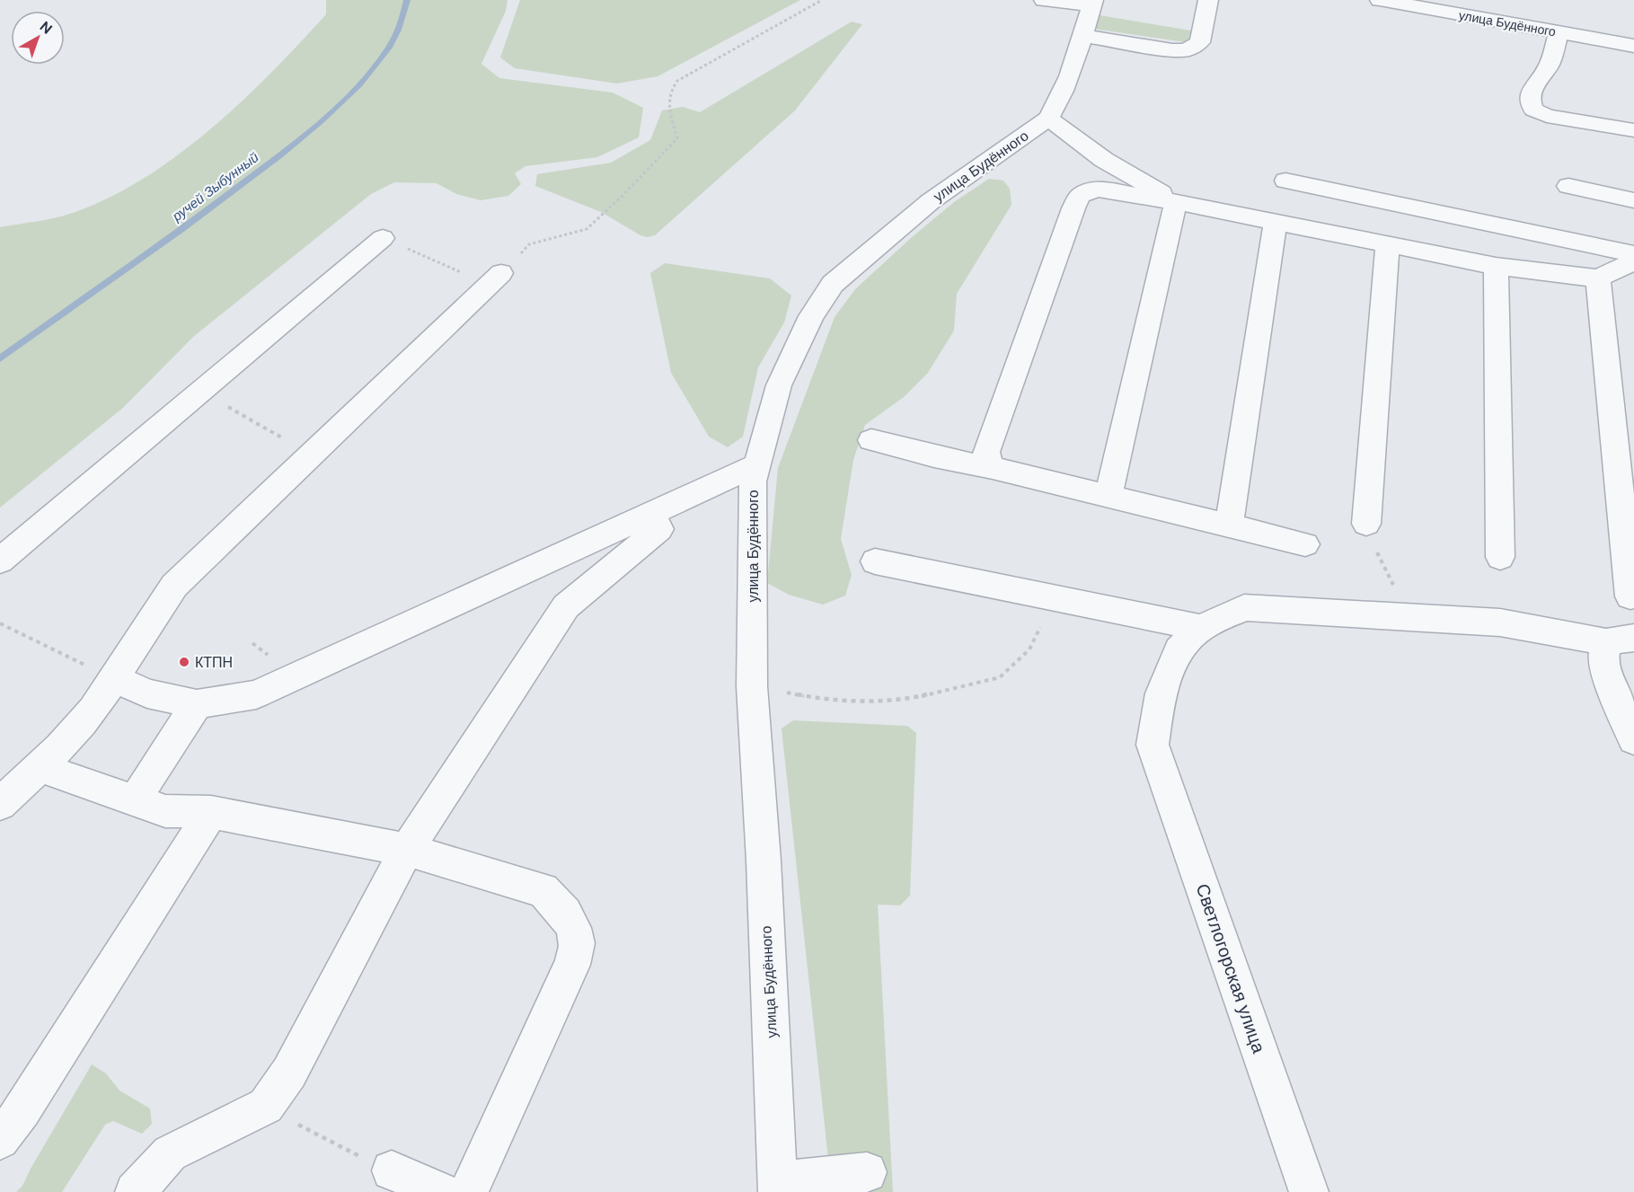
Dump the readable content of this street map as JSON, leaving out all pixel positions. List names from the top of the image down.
{
  "streets": {
    "street": ["улица Будённого", "Светлогорская улица"]
  },
  "water": ["ручей Зыбунный"],
  "places": ["КТПН"],
  "north": "top right"
}
